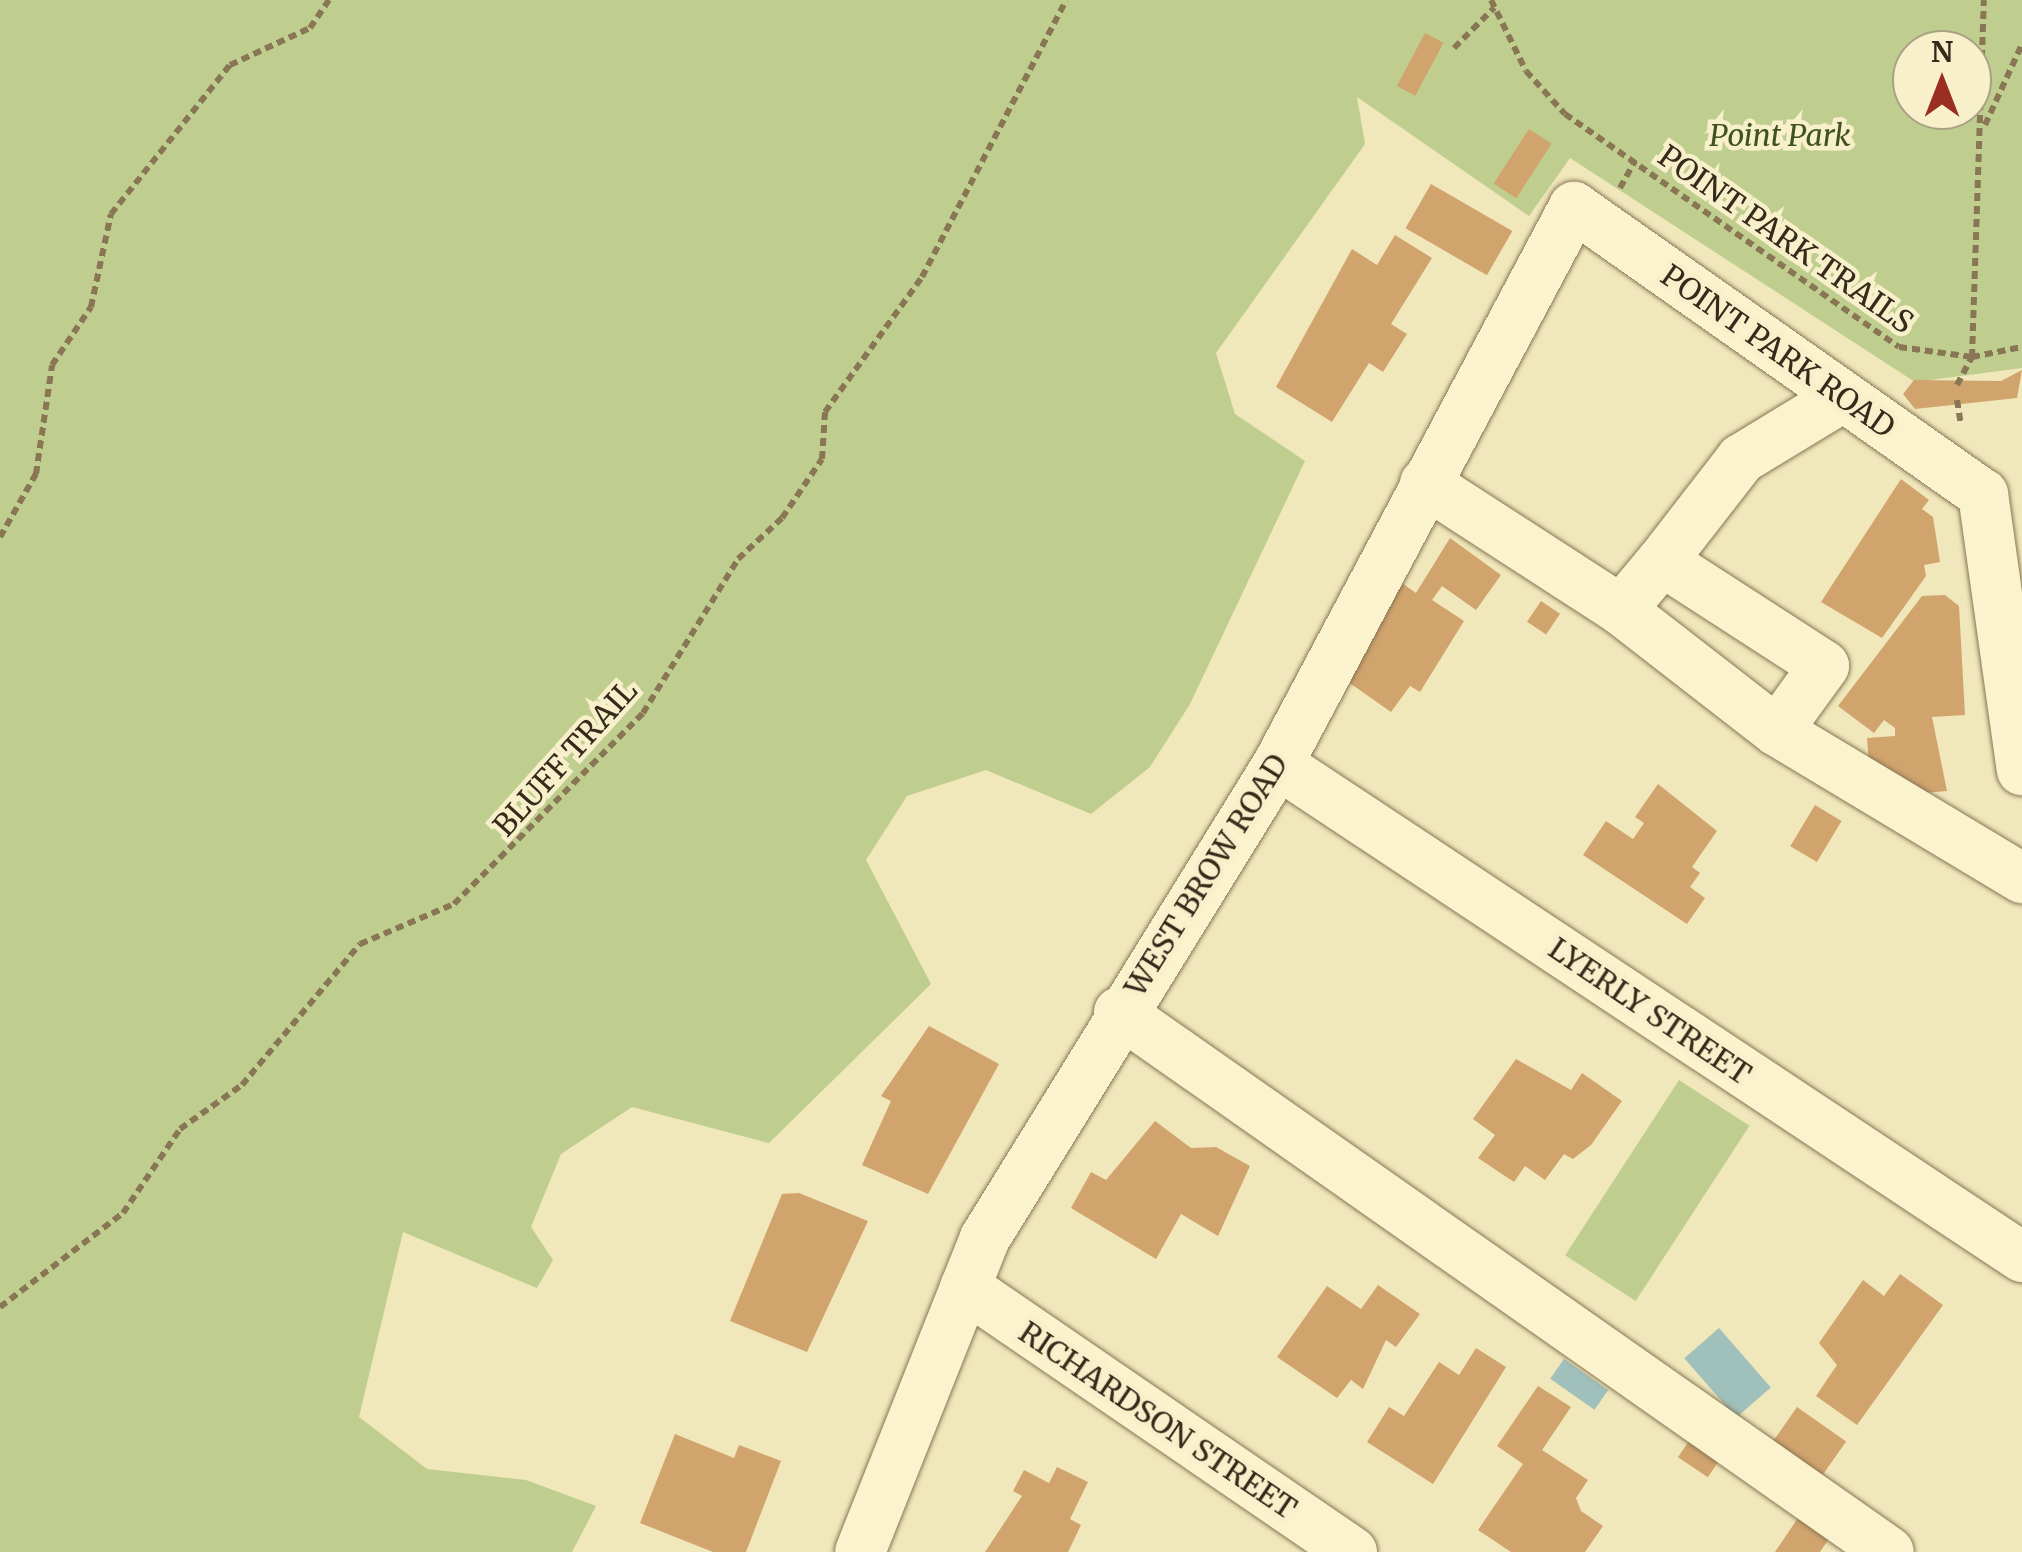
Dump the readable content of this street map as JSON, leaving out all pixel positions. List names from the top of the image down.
{
  "streets": {
    "street": [
      "POINT PARK ROAD",
      "WEST BROW ROAD",
      "LYERLY STREET",
      "RICHARDSON STREET"
    ],
    "path": ["POINT PARK TRAILS", "BLUFF TRAIL"]
  },
  "crossings": [
    ["POINT PARK TRAILS", "POINT PARK ROAD"],
    ["POINT PARK TRAILS", "WEST BROW ROAD"],
    ["POINT PARK ROAD", "WEST BROW ROAD"],
    ["WEST BROW ROAD", "LYERLY STREET"],
    ["WEST BROW ROAD", "RICHARDSON STREET"]
  ],
  "parks": ["Point Park"],
  "north": "top"
}
